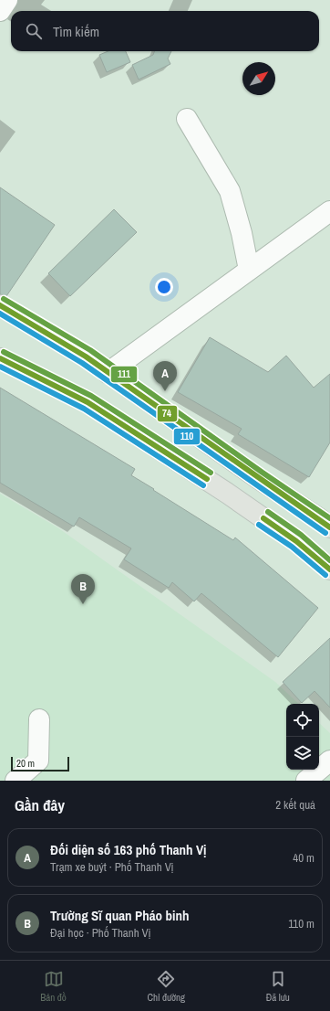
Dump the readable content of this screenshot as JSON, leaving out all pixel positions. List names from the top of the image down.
{
  "lines": ["transit line 111", "transit line 74", "transit line 110"],
  "scale_bar": "20 m",
  "north": "top right",
  "page": {
    "search": "Tìm kiếm",
    "pins": ["A", "B"],
    "scale": "20 m",
    "heading": ["Gần đây", "2 kết quả"],
    "list": [
      {
        "mark": "A",
        "name": "Đối diện số 163 phố Thanh Vị",
        "note": "Trạm xe buýt · Phố Thanh Vị",
        "value": "40 m"
      },
      {
        "mark": "B",
        "name": "Trường Sĩ quan Pháo binh",
        "note": "Đại học · Phố Thanh Vị",
        "value": "110 m"
      }
    ],
    "nav": ["Bản đồ", "Chỉ đường", "Đã lưu"]
  }
}
